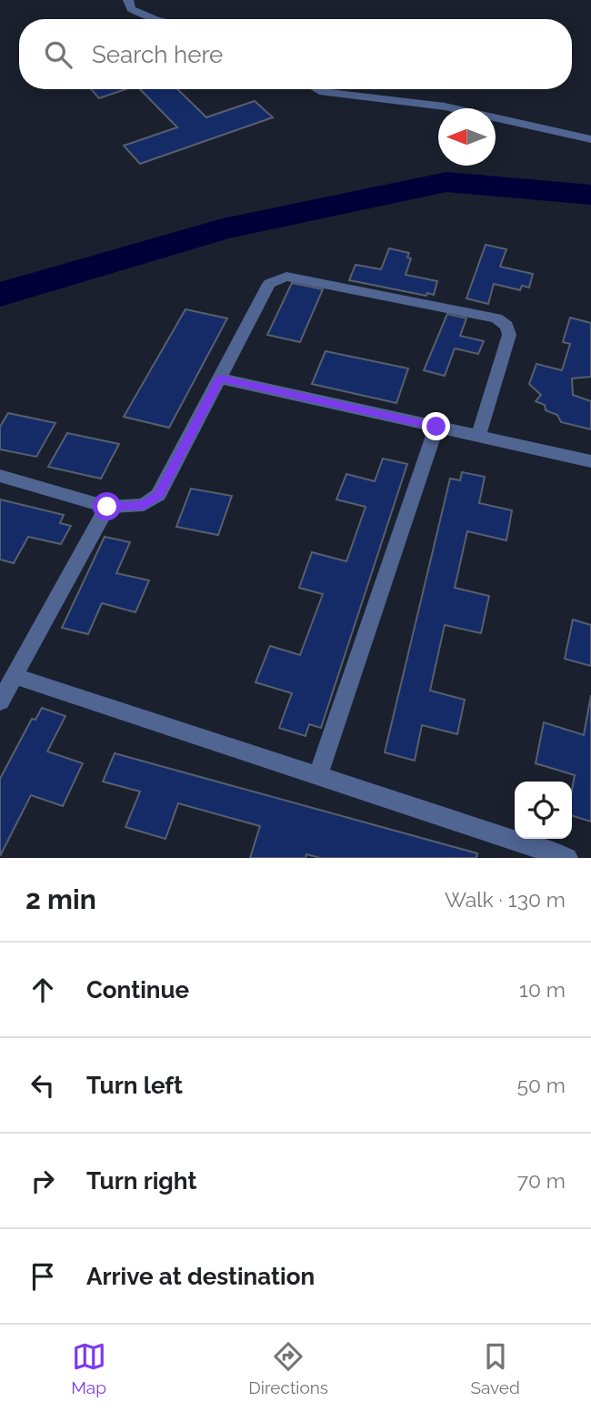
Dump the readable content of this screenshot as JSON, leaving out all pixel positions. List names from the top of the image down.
{
  "north": "left",
  "page": {
    "search": "Search here",
    "heading": ["2 min", "Walk · 130 m"],
    "list": [
      ["Continue", "10 m"],
      ["Turn left", "50 m"],
      ["Turn right", "70 m"],
      "Arrive at destination"
    ],
    "nav": ["Map", "Directions", "Saved"]
  }
}
